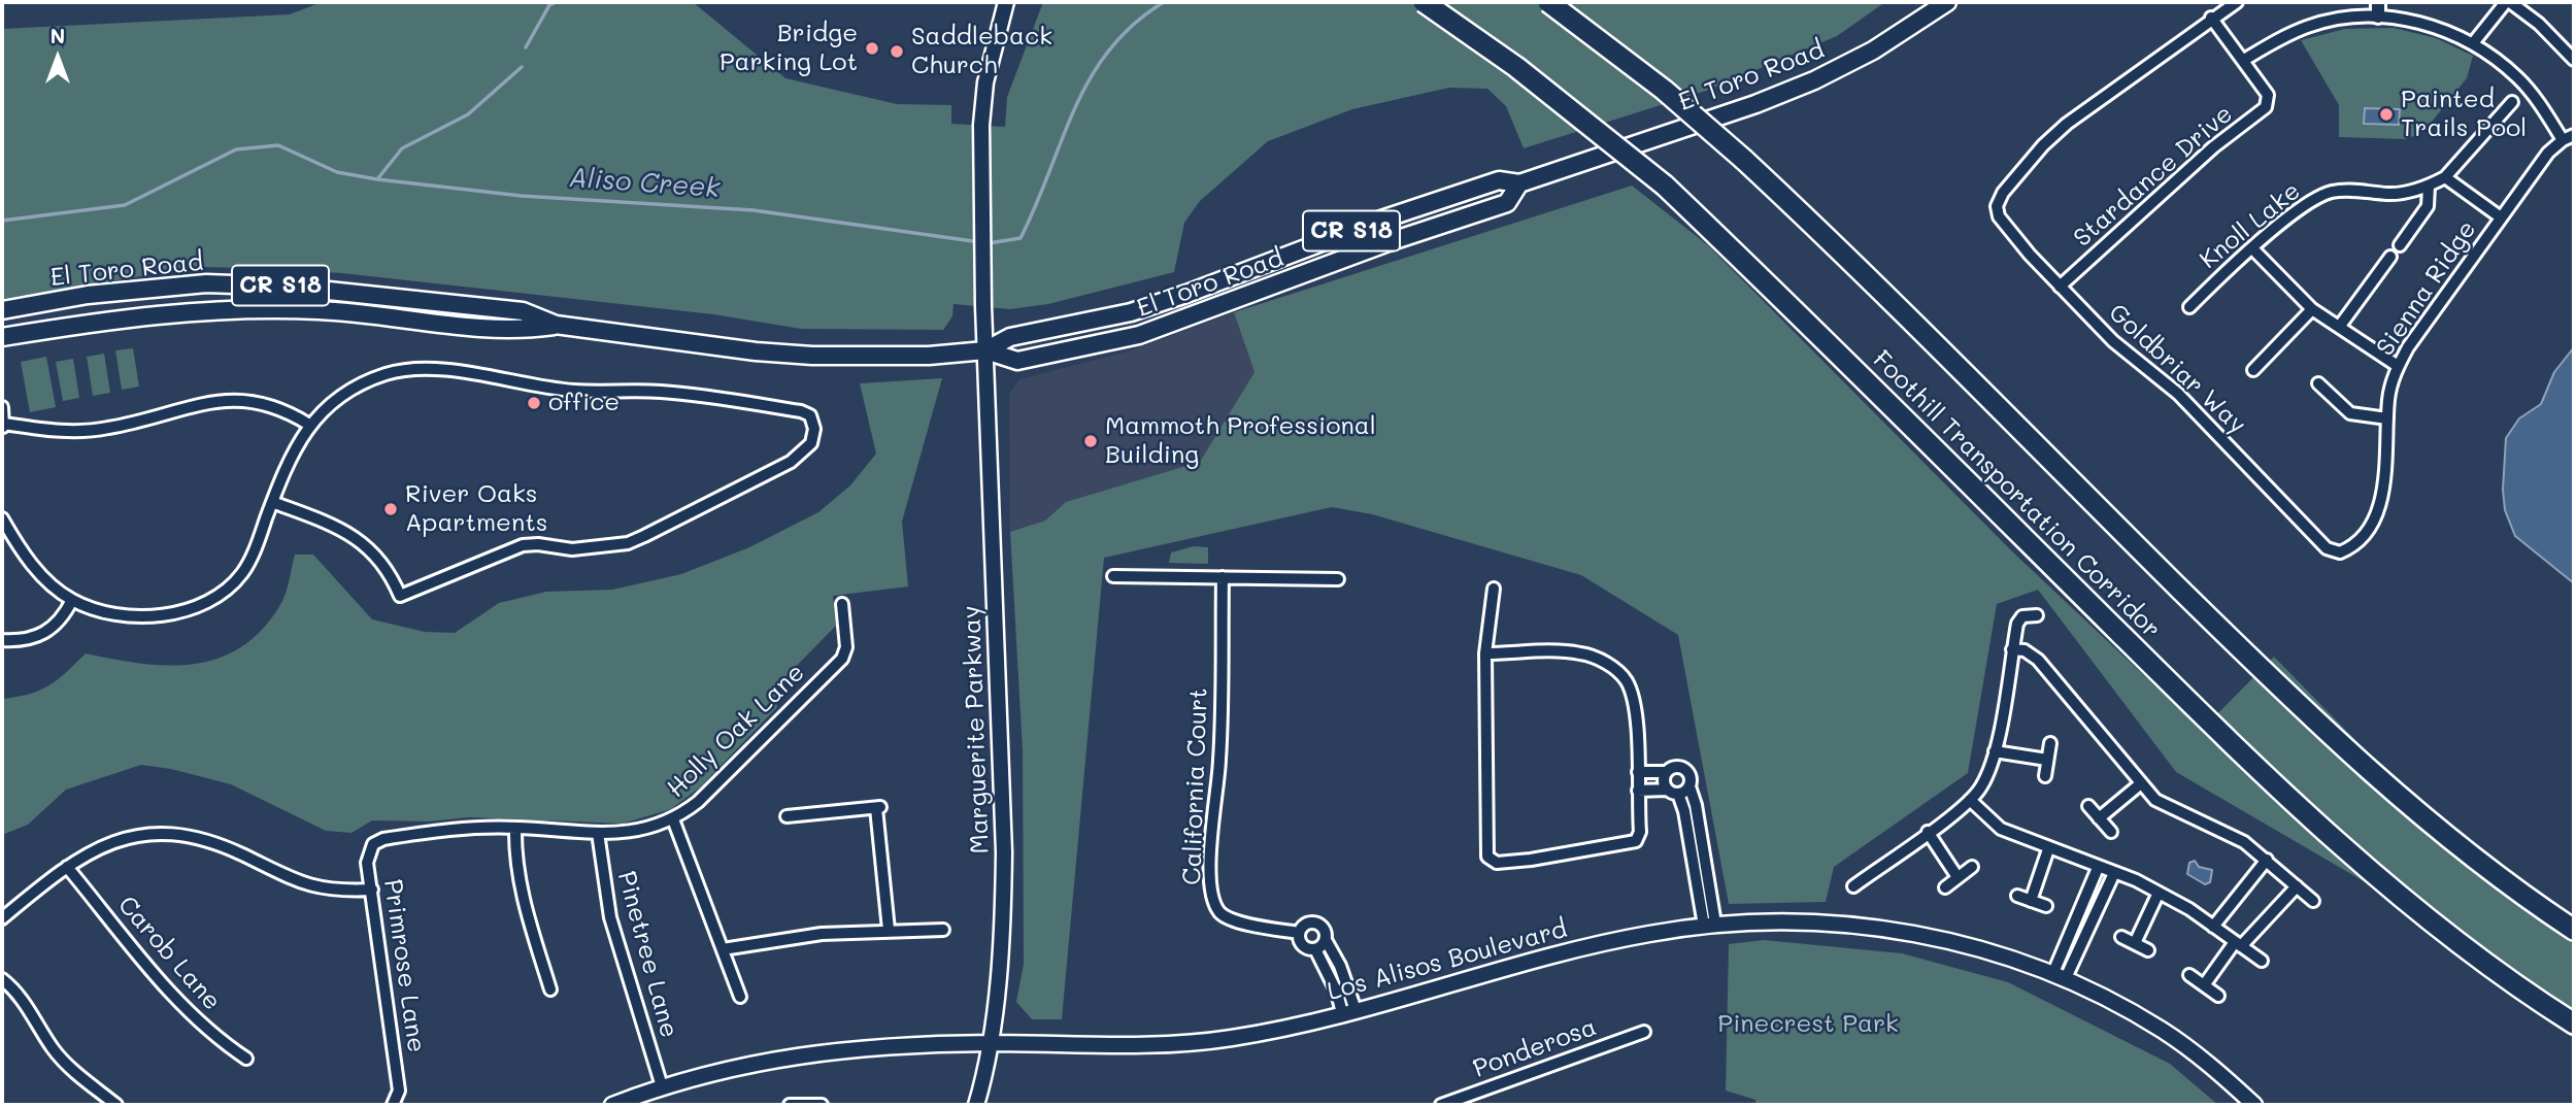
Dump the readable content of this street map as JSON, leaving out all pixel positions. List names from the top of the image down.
{
  "streets": {
    "highway": ["Foothill Transportation Corridor"],
    "main road": [
      "El Toro Road",
      "CR S18",
      "Marguerite Parkway",
      "Los Alisos Boulevard"
    ],
    "street": [
      "Stardance Drive",
      "Knoll Lake",
      "Sienna Ridge",
      "Goldbriar Way",
      "Holly Oak Lane",
      "California Court",
      "Carob Lane",
      "Pinetree Lane",
      "Primrose Lane",
      "Ponderosa"
    ]
  },
  "crossings": [
    ["El Toro Road", "Marguerite Parkway"],
    ["Stardance Drive", "Goldbriar Way"],
    ["Sienna Ridge", "Goldbriar Way"],
    ["Marguerite Parkway", "Los Alisos Boulevard"],
    ["Holly Oak Lane", "Pinetree Lane"],
    ["Holly Oak Lane", "Primrose Lane"],
    ["Pinetree Lane", "Los Alisos Boulevard"]
  ],
  "water": ["Aliso Creek"],
  "parks": ["Pinecrest Park"],
  "places": [
    "Bridge Parking Lot",
    "Saddleback Church",
    "Painted Trails Pool",
    "office",
    "Mammoth Professional Building",
    "River Oaks Apartments"
  ],
  "north": "top"
}
